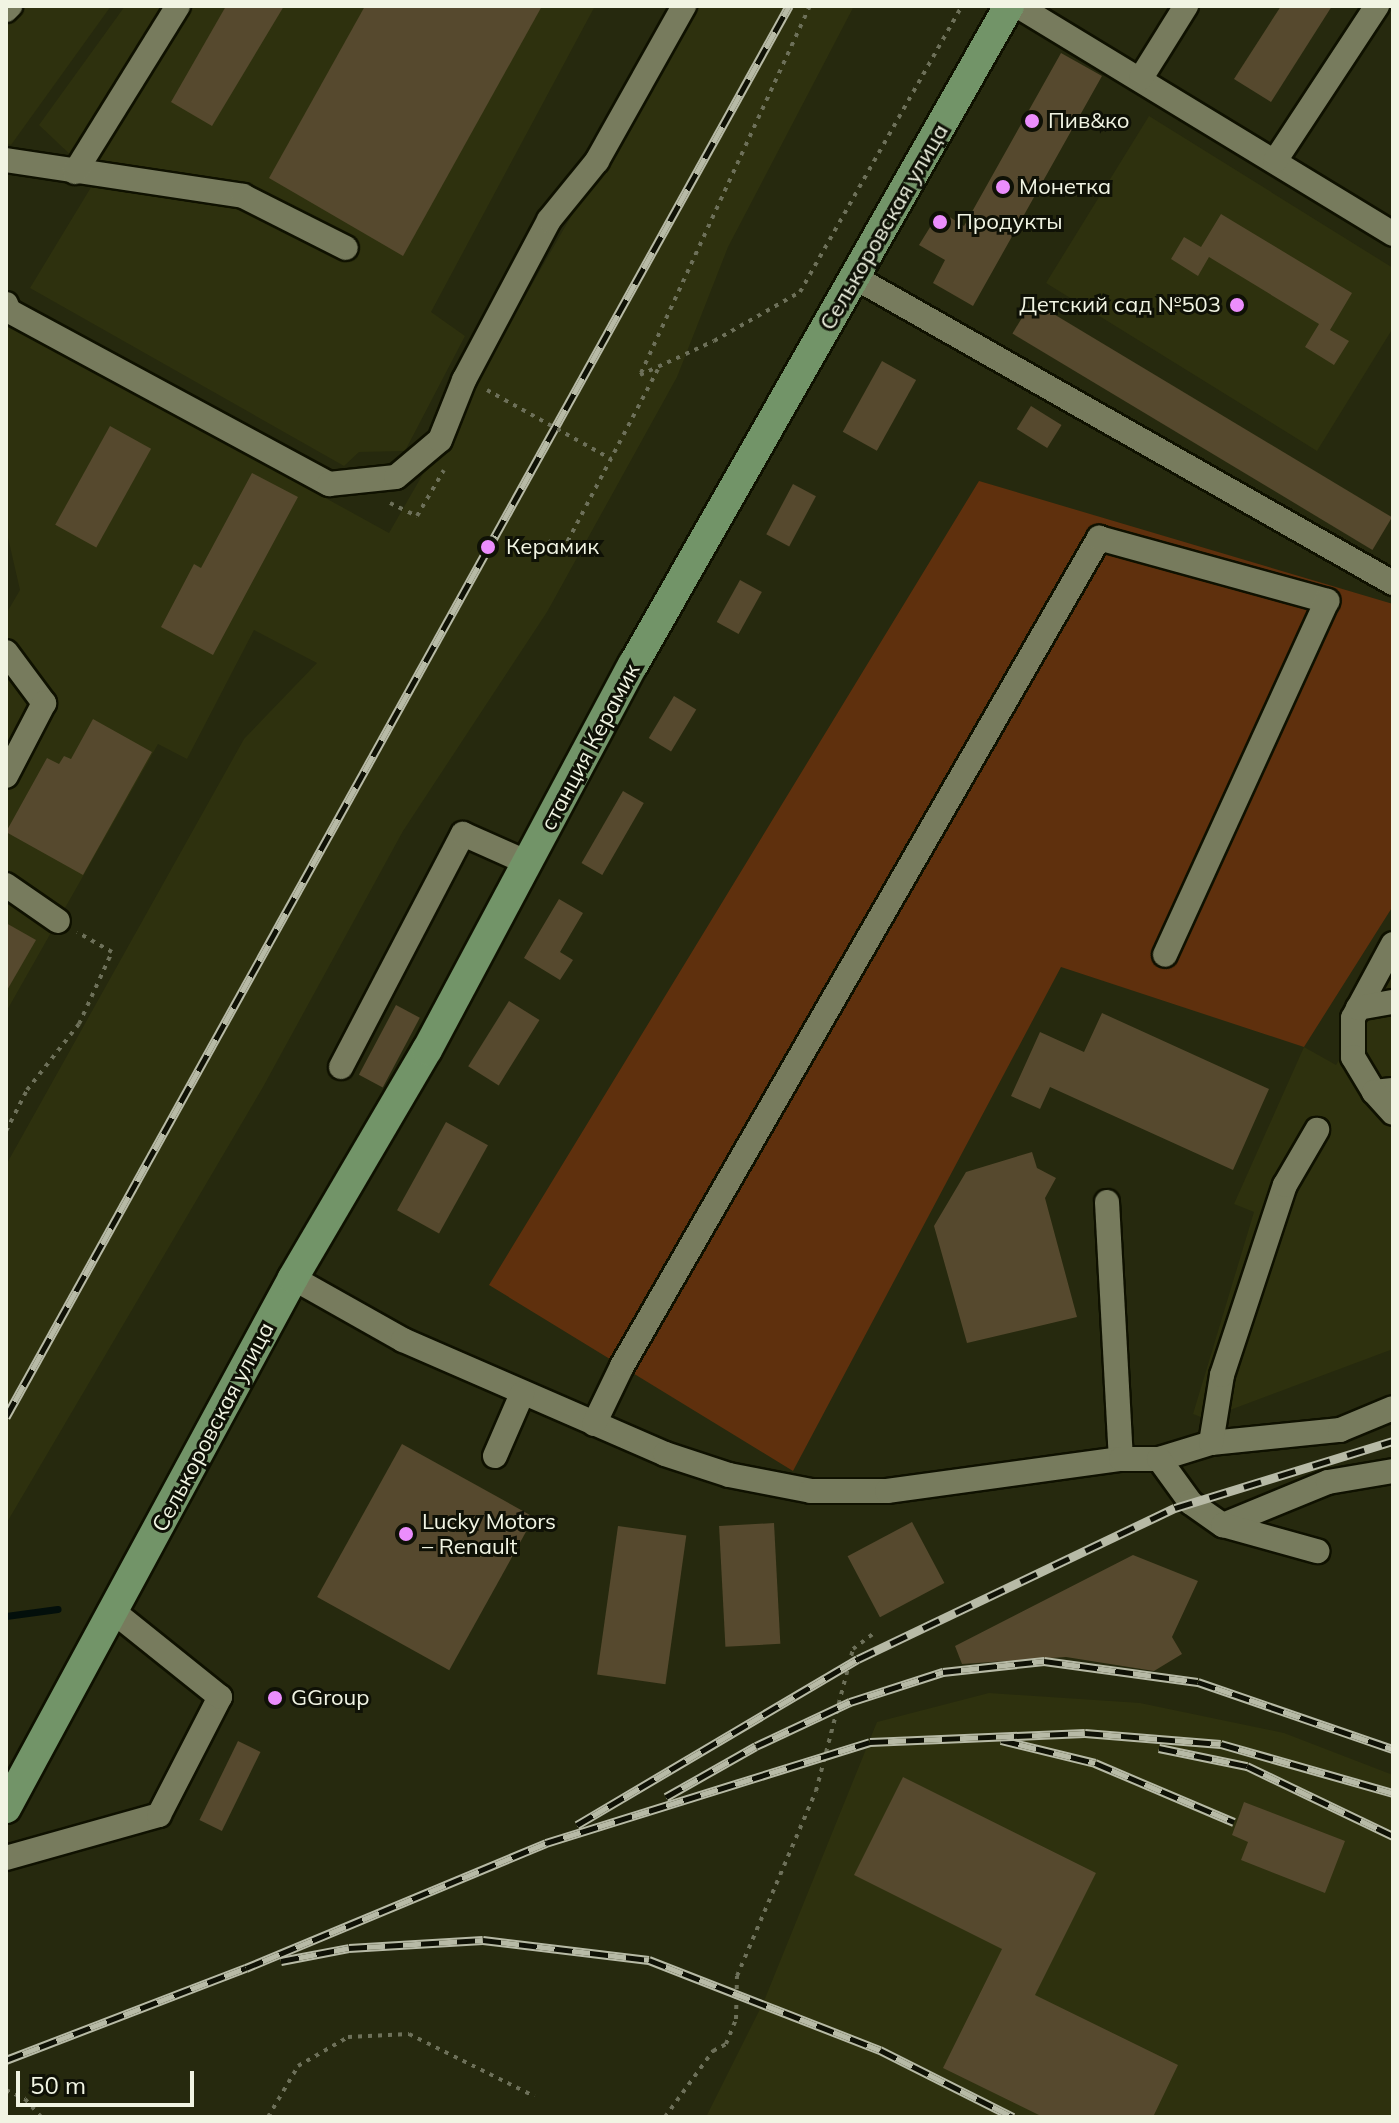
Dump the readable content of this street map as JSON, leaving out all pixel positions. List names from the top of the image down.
{
  "streets": {
    "main road": ["Селькоровская улица", "станция Керамик"]
  },
  "crossings": [
    ["Селькоровская улица", "станция Керамик"]
  ],
  "places": [
    "Пив&ко",
    "Монетка",
    "Продукты",
    "Детский сад №503",
    "Керамик",
    "Lucky Motors – Renault",
    "GGroup"
  ],
  "scale_bar": "50 m"
}
